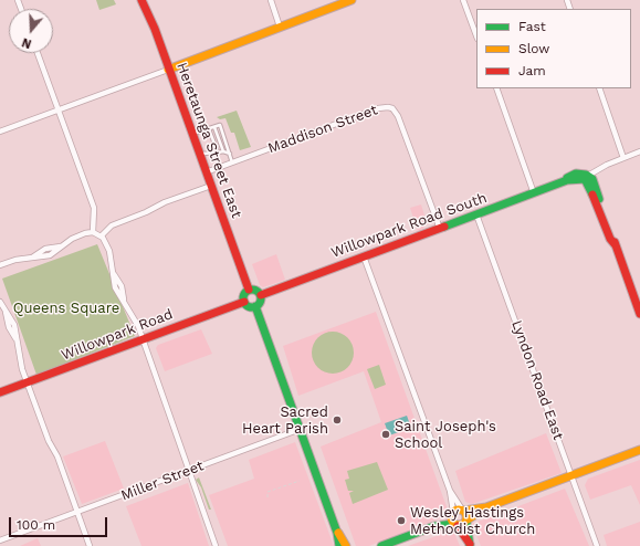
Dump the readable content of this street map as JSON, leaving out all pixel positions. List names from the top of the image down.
{
  "streets": {
    "main road": ["Heretaunga Street East", "Willowpark Road South", "Willowpark Road"],
    "street": ["Maddison Street", "Lyndon Road East", "Miller Street"]
  },
  "crossings": [
    ["Maddison Street", "Heretaunga Street East"],
    ["Maddison Street", "Willowpark Road South"],
    ["Heretaunga Street East", "Willowpark Road South"],
    ["Heretaunga Street East", "Willowpark Road"],
    ["Willowpark Road South", "Willowpark Road"],
    ["Willowpark Road South", "Lyndon Road East"]
  ],
  "parks": ["Queens Square"],
  "places": ["Sacred Heart Parish", "Saint Joseph's School", "Wesley Hastings Methodist Church"],
  "legend": ["Fast", "Slow", "Jam"],
  "scale_bar": "100 m",
  "north": "bottom"
}
